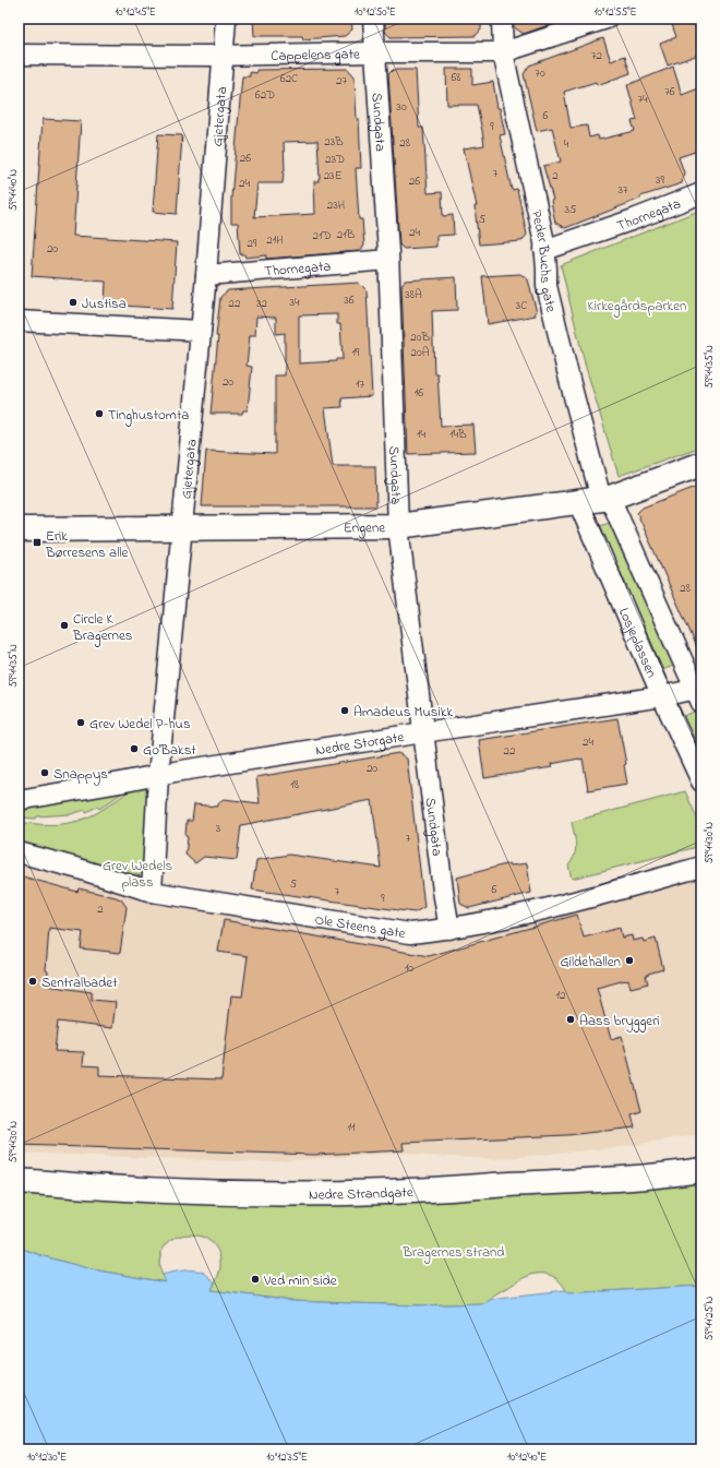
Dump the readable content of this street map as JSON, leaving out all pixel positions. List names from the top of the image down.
{
  "streets": {
    "street": [
      "Cappelens gate",
      "Gjetergata",
      "Sundgata",
      "Thornegata",
      "Peder Buchs gate",
      "Engene",
      "Losjeplassen",
      "Nedre Storgate",
      "Ole Steens gate",
      "Nedre Strandgate"
    ]
  },
  "crossings": [
    ["Cappelens gate", "Gjetergata"],
    ["Cappelens gate", "Sundgata"],
    ["Cappelens gate", "Peder Buchs gate"],
    ["Gjetergata", "Thornegata"],
    ["Gjetergata", "Engene"],
    ["Gjetergata", "Nedre Storgate"],
    ["Gjetergata", "Ole Steens gate"],
    ["Sundgata", "Thornegata"],
    ["Sundgata", "Engene"],
    ["Sundgata", "Nedre Storgate"],
    ["Sundgata", "Ole Steens gate"],
    ["Thornegata", "Peder Buchs gate"],
    ["Peder Buchs gate", "Engene"],
    ["Peder Buchs gate", "Losjeplassen"],
    ["Engene", "Losjeplassen"],
    ["Losjeplassen", "Nedre Storgate"]
  ],
  "parks": ["Kirkegårdsparken", "Grev Wedels plass", "Bragernes strand"],
  "places": {
    "other": [
      "Justisa",
      "Tinghustomta",
      "Circle K Bragernes",
      "Amadeus Musikk",
      "Grev Wedel P-hus",
      "Go'Bakst",
      "Snappys",
      "Gildehallen",
      "Sentralbadet",
      "Aass bryggeri",
      "Ved min side"
    ],
    "transit": ["Erik Børresens alle"]
  },
  "house_numbers": [
    "72",
    "70",
    "68",
    "62C",
    "27",
    "76",
    "62D",
    "74",
    "30",
    "6",
    "9",
    "23B",
    "28",
    "4",
    "26",
    "23D",
    "7",
    "23E",
    "2",
    "39",
    "26",
    "24",
    "37",
    "23H",
    "35",
    "5",
    "24",
    "21B",
    "21D",
    "21H",
    "29",
    "20",
    "38A",
    "36",
    "34",
    "22",
    "32",
    "3C",
    "20B",
    "19",
    "20A",
    "20",
    "17",
    "16",
    "14",
    "14B",
    "28",
    "24",
    "22",
    "20",
    "18",
    "3",
    "7",
    "5",
    "6",
    "7",
    "9",
    "2",
    "10",
    "12",
    "11"
  ],
  "coordinates": [
    "10°12'45\"E",
    "10°12'50\"E",
    "10°12'55\"E",
    "59°44'40\"N",
    "59°44'35\"N",
    "59°44'30\"N",
    "59°44'25\"N",
    "10°12'30\"E",
    "10°12'35\"E",
    "10°12'40\"E"
  ]
}
